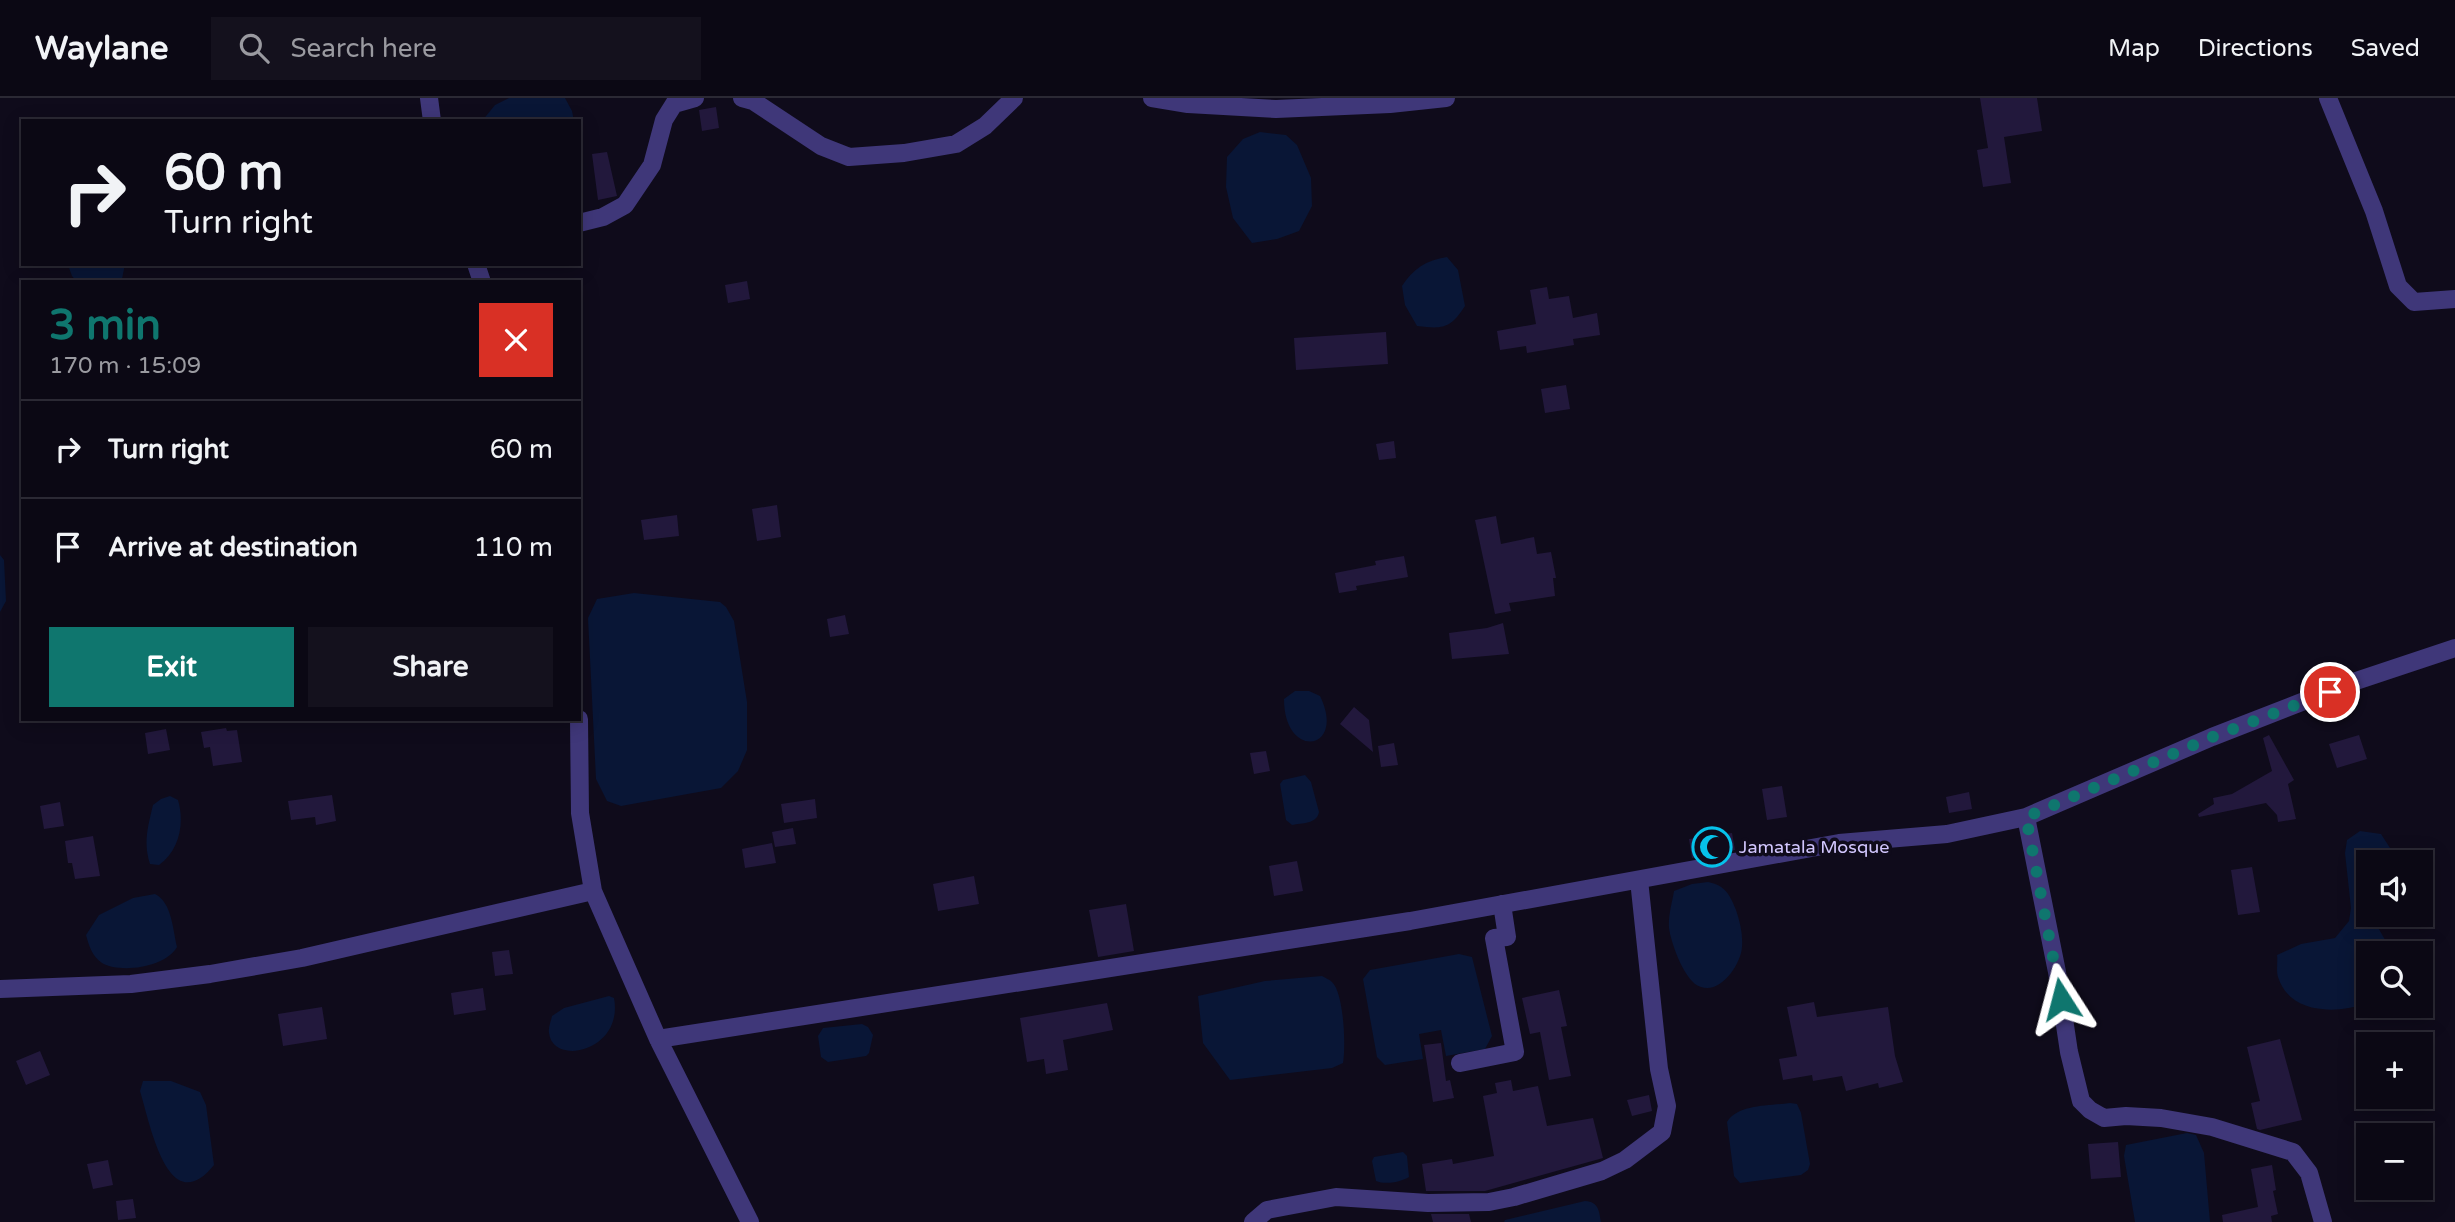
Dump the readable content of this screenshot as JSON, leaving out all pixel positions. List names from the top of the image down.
{
  "places": {
    "mosque": ["Jamatala Mosque"]
  },
  "page": {
    "header": "Waylane",
    "search": "Search here",
    "nav": ["Map", "Directions", "Saved"],
    "turn": ["60 m", "Turn right"],
    "heading": ["3 min", "170 m · 15:09"],
    "list": [
      {
        "name": "Turn right",
        "value": "60 m"
      },
      {
        "name": "Arrive at destination",
        "value": "110 m"
      }
    ],
    "buttons": ["Exit", "Share"],
    "map_buttons": ["+", "−"]
  }
}
